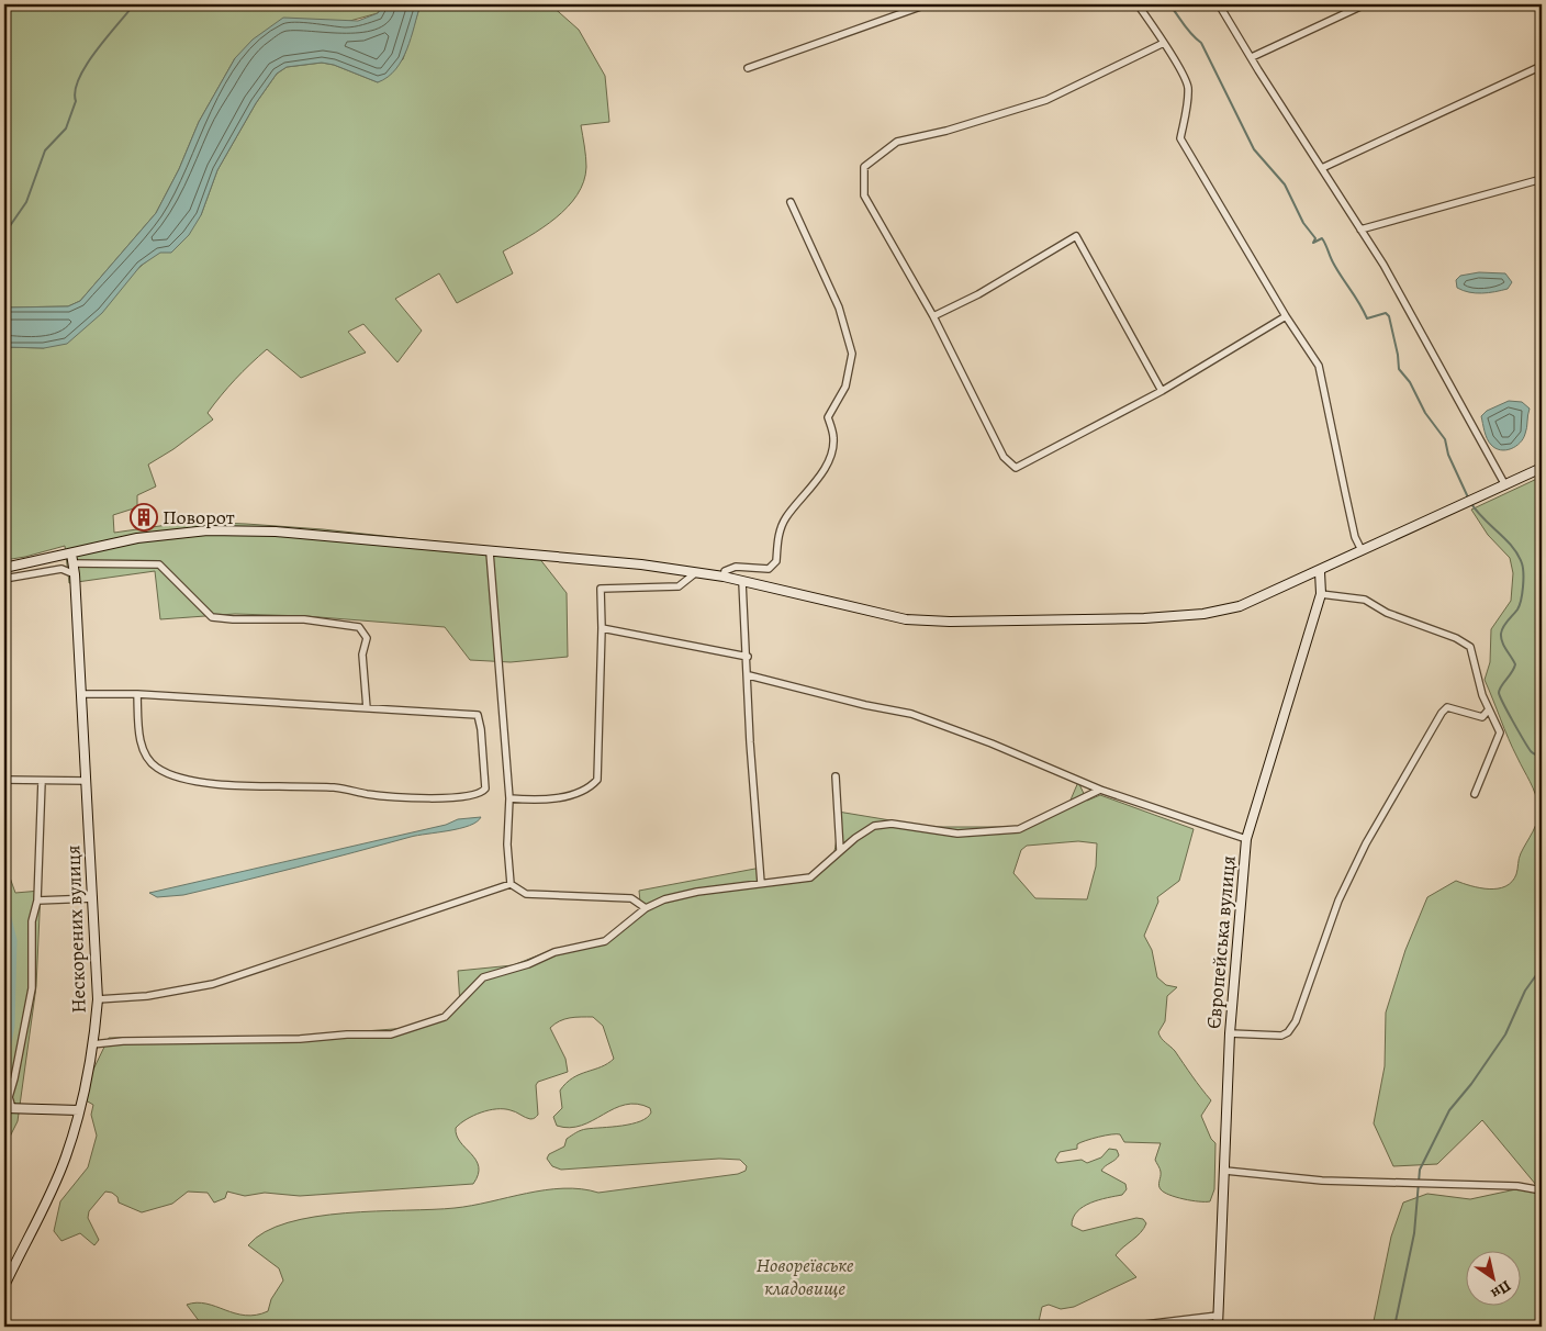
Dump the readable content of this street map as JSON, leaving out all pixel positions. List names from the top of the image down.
{
  "streets": {
    "street": ["Нескорених вулиця", "Європейська вулиця"]
  },
  "parks": ["Новореївське кладовище"],
  "places": {
    "building": ["Поворот"]
  },
  "north": "bottom right"
}
